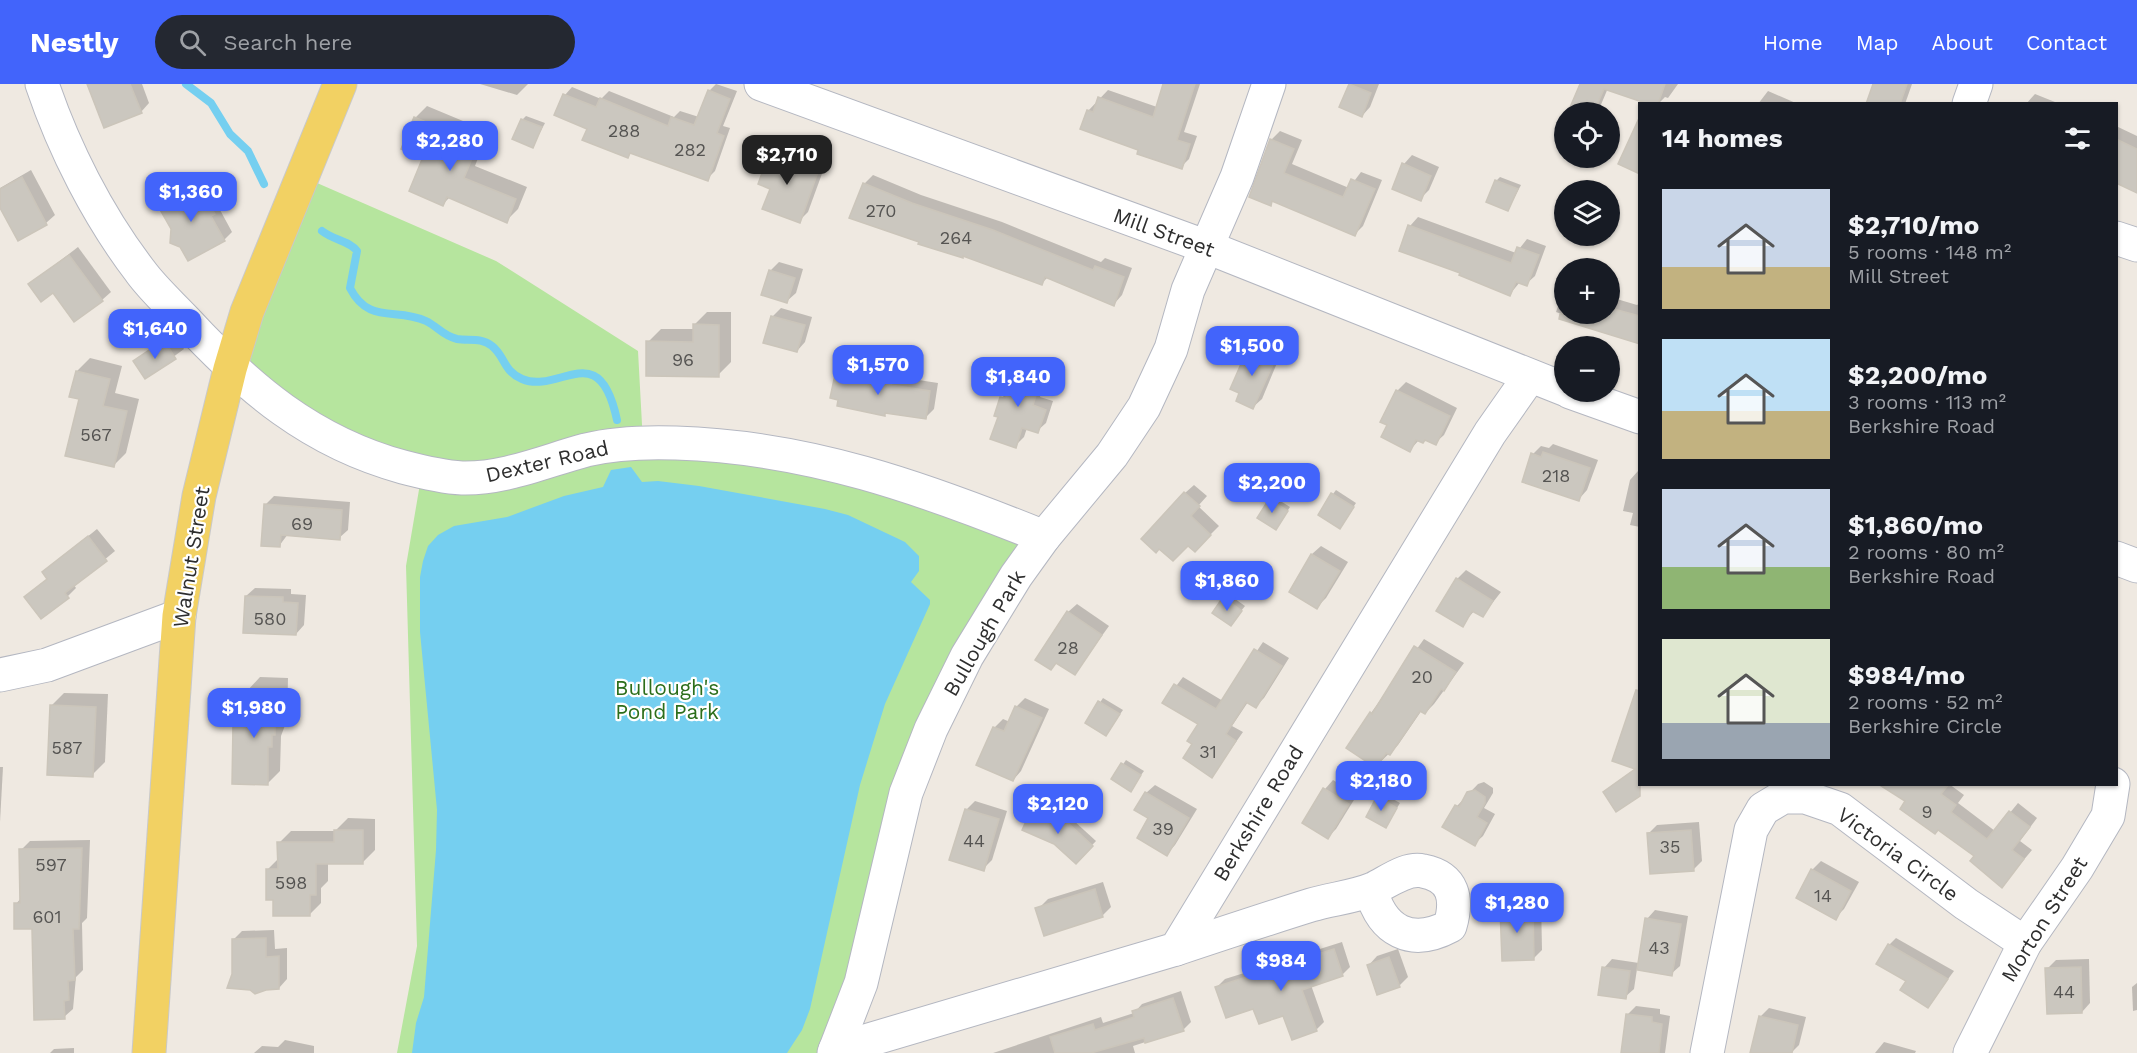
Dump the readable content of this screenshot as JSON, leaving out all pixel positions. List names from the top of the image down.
{
  "streets": {
    "main road": ["Walnut Street"],
    "street": [
      "Mill Street",
      "Dexter Road",
      "Bullough Park",
      "Berkshire Road",
      "Victoria Circle",
      "Morton Street"
    ]
  },
  "crossings": [
    ["Mill Street", "Bullough Park"],
    ["Mill Street", "Berkshire Road"],
    ["Dexter Road", "Walnut Street"],
    ["Dexter Road", "Bullough Park"],
    ["Victoria Circle", "Morton Street"]
  ],
  "parks": ["Bullough's Pond Park"],
  "house_numbers": [
    "288",
    "282",
    "270",
    "264",
    "96",
    "567",
    "218",
    "69",
    "580",
    "28",
    "20",
    "587",
    "31",
    "9",
    "39",
    "44",
    "35",
    "597",
    "598",
    "14",
    "601",
    "43",
    "44"
  ],
  "page": {
    "header": "Nestly",
    "search": "Search here",
    "nav": [
      "Home",
      "Map",
      "About",
      "Contact"
    ],
    "map_buttons": ["+", "−"],
    "heading": "14 homes",
    "price": [
      "$2,280",
      "$2,710",
      "$1,360",
      "$1,640",
      "$1,500",
      "$1,570",
      "$1,840",
      "$2,200",
      "$1,860",
      "$1,980",
      "$2,180",
      "$2,120",
      "$1,280",
      "$984"
    ],
    "list": [
      {
        "name": "$2,710/mo",
        "note": "5 rooms · 148 m² · Mill Street"
      },
      {
        "name": "$2,200/mo",
        "note": "3 rooms · 113 m² · Berkshire Road"
      },
      {
        "name": "$1,860/mo",
        "note": "2 rooms · 80 m² · Berkshire Road"
      },
      {
        "name": "$984/mo",
        "note": "2 rooms · 52 m² · Berkshire Circle"
      }
    ]
  }
}
